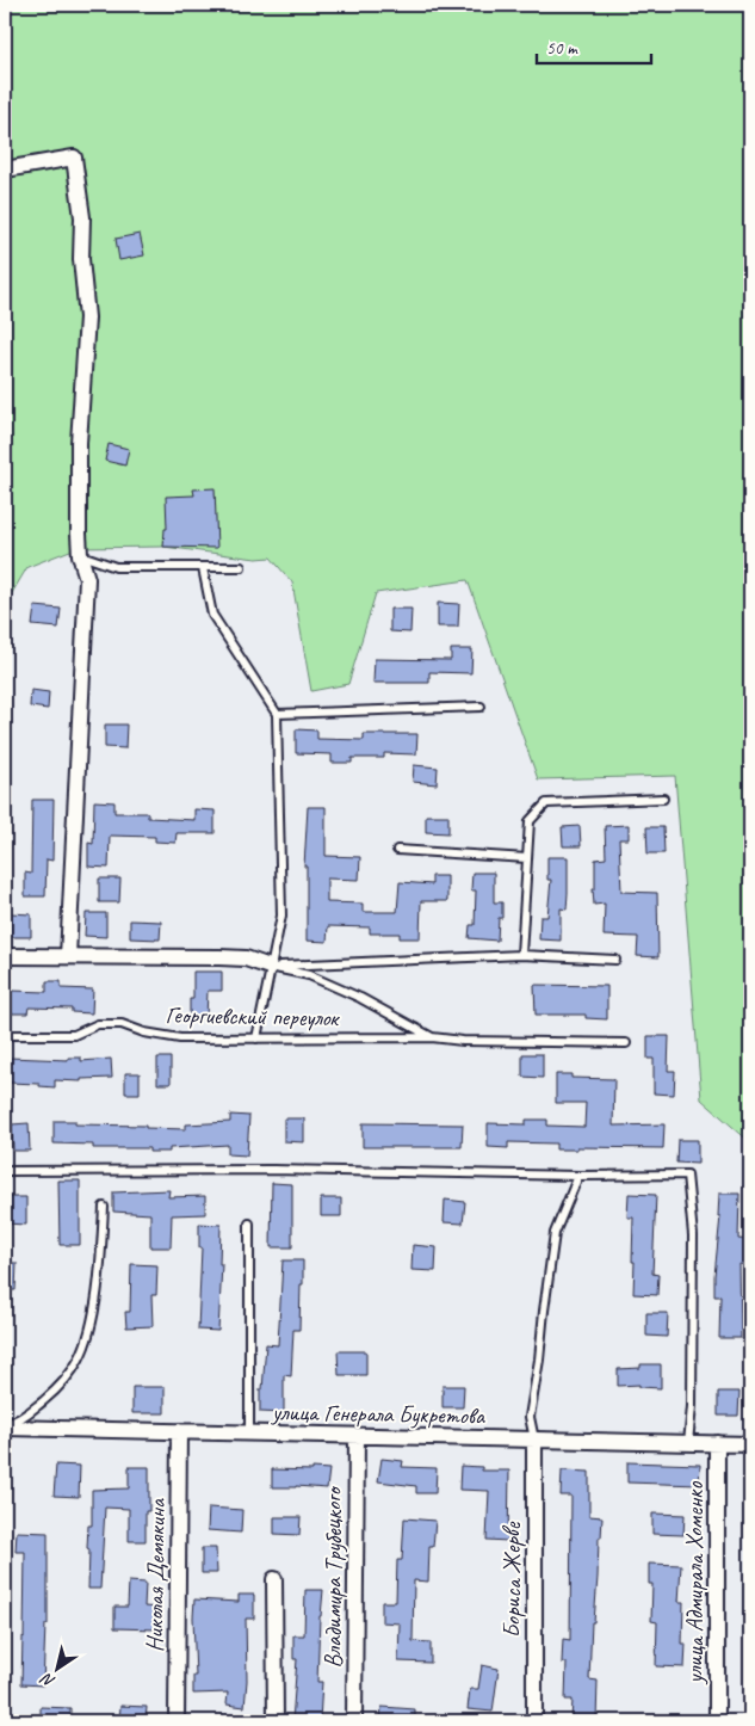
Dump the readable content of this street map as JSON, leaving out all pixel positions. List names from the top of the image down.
{
  "streets": {
    "street": [
      "улица Генерала Букретова",
      "Николая Демякина",
      "Владимира Трубецкого",
      "Бориса Жерве",
      "улица Адмирала Хоменко"
    ],
    "lane": ["Георгиевский переулок"]
  },
  "crossings": [
    ["улица Генерала Букретова", "Николая Демякина"],
    ["улица Генерала Букретова", "Владимира Трубецкого"],
    ["улица Генерала Букретова", "Бориса Жерве"],
    ["улица Генерала Букретова", "улица Адмирала Хоменко"]
  ],
  "scale_bar": "50 m",
  "north": "bottom left"
}
